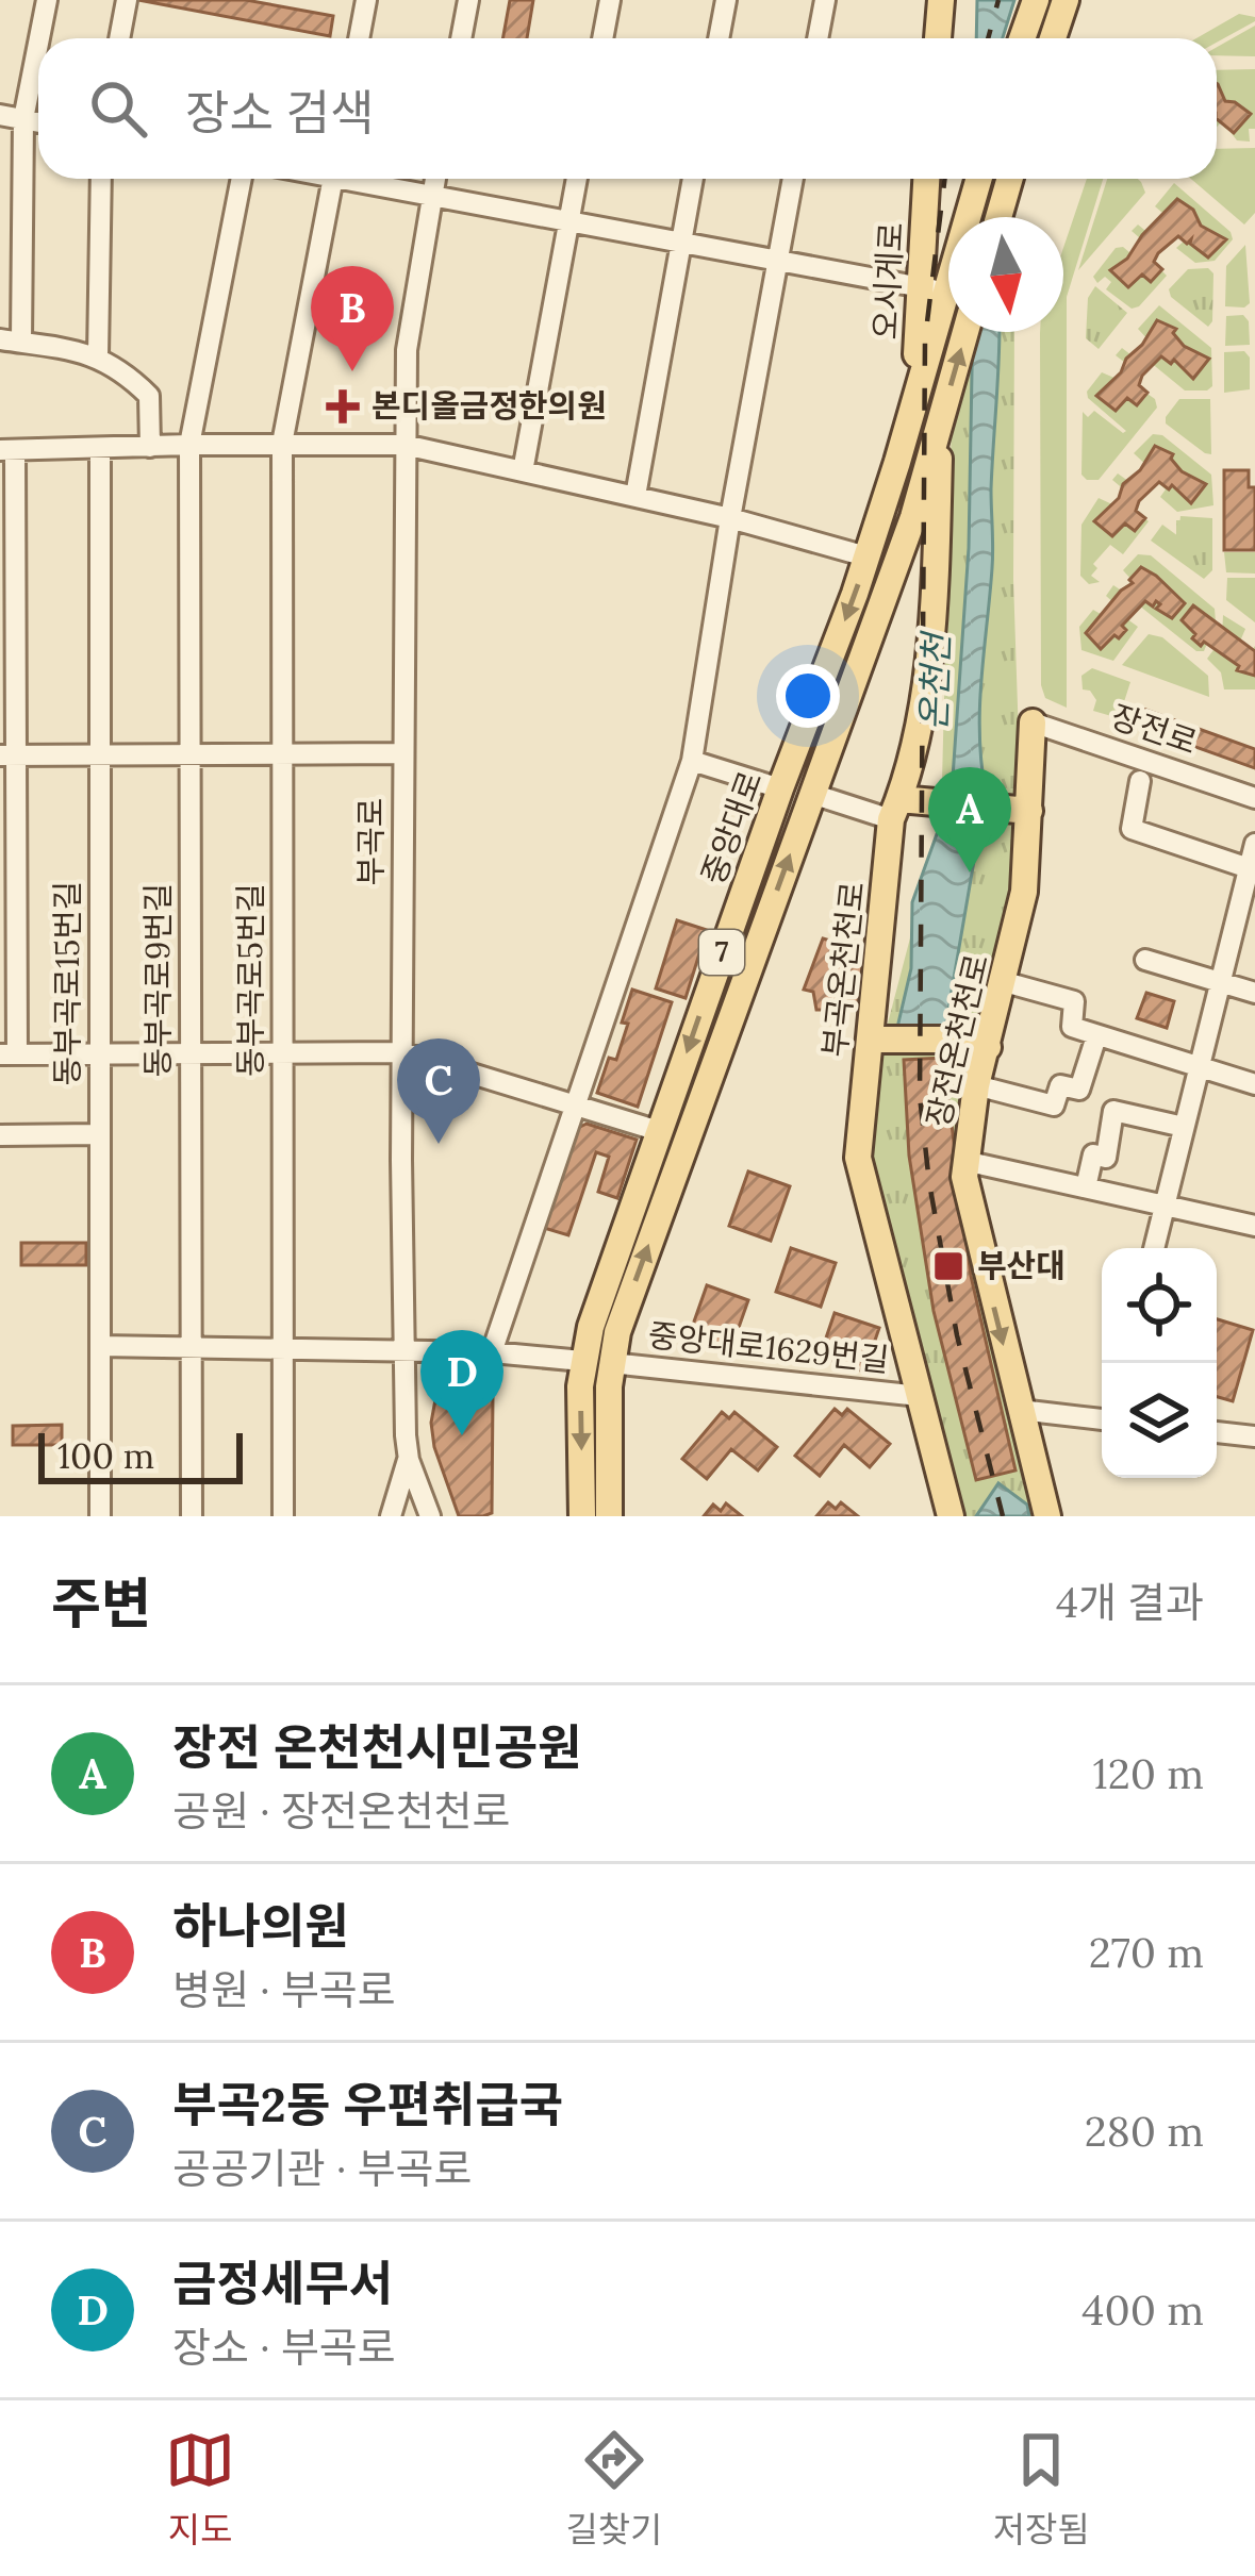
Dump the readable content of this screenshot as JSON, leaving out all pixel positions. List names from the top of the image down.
{
  "streets": {
    "main road": [
      "오시게로",
      "중앙대로",
      "7",
      "부곡온천천로",
      "장전온천천로"
    ],
    "street": [
      "장전로",
      "부곡로",
      "동부곡로9번길",
      "동부곡로5번길",
      "동부곡로15번길",
      "중앙대로1629번길"
    ]
  },
  "crossings": [
    ["오시게로", "중앙대로"],
    ["장전로", "장전온천천로"],
    ["중앙대로", "부곡온천천로"],
    ["중앙대로", "중앙대로1629번길"],
    ["부곡온천천로", "중앙대로1629번길"]
  ],
  "water": ["온천천"],
  "places": {
    "health": ["본디올금정한의원"],
    "transit": ["부산대"]
  },
  "scale_bar": "100 m",
  "north": "bottom",
  "page": {
    "search": "장소 검색",
    "pins": [
      "B",
      "A",
      "C",
      "D"
    ],
    "scale": "100 m",
    "heading": ["주변", "4개 결과"],
    "list": [
      {
        "mark": "A",
        "name": "장전 온천천시민공원",
        "note": "공원 · 장전온천천로",
        "value": "120 m"
      },
      {
        "mark": "B",
        "name": "하나의원",
        "note": "병원 · 부곡로",
        "value": "270 m"
      },
      {
        "mark": "C",
        "name": "부곡2동 우편취급국",
        "note": "공공기관 · 부곡로",
        "value": "280 m"
      },
      {
        "mark": "D",
        "name": "금정세무서",
        "note": "장소 · 부곡로",
        "value": "400 m"
      }
    ],
    "nav": ["지도", "길찾기", "저장됨"]
  }
}
